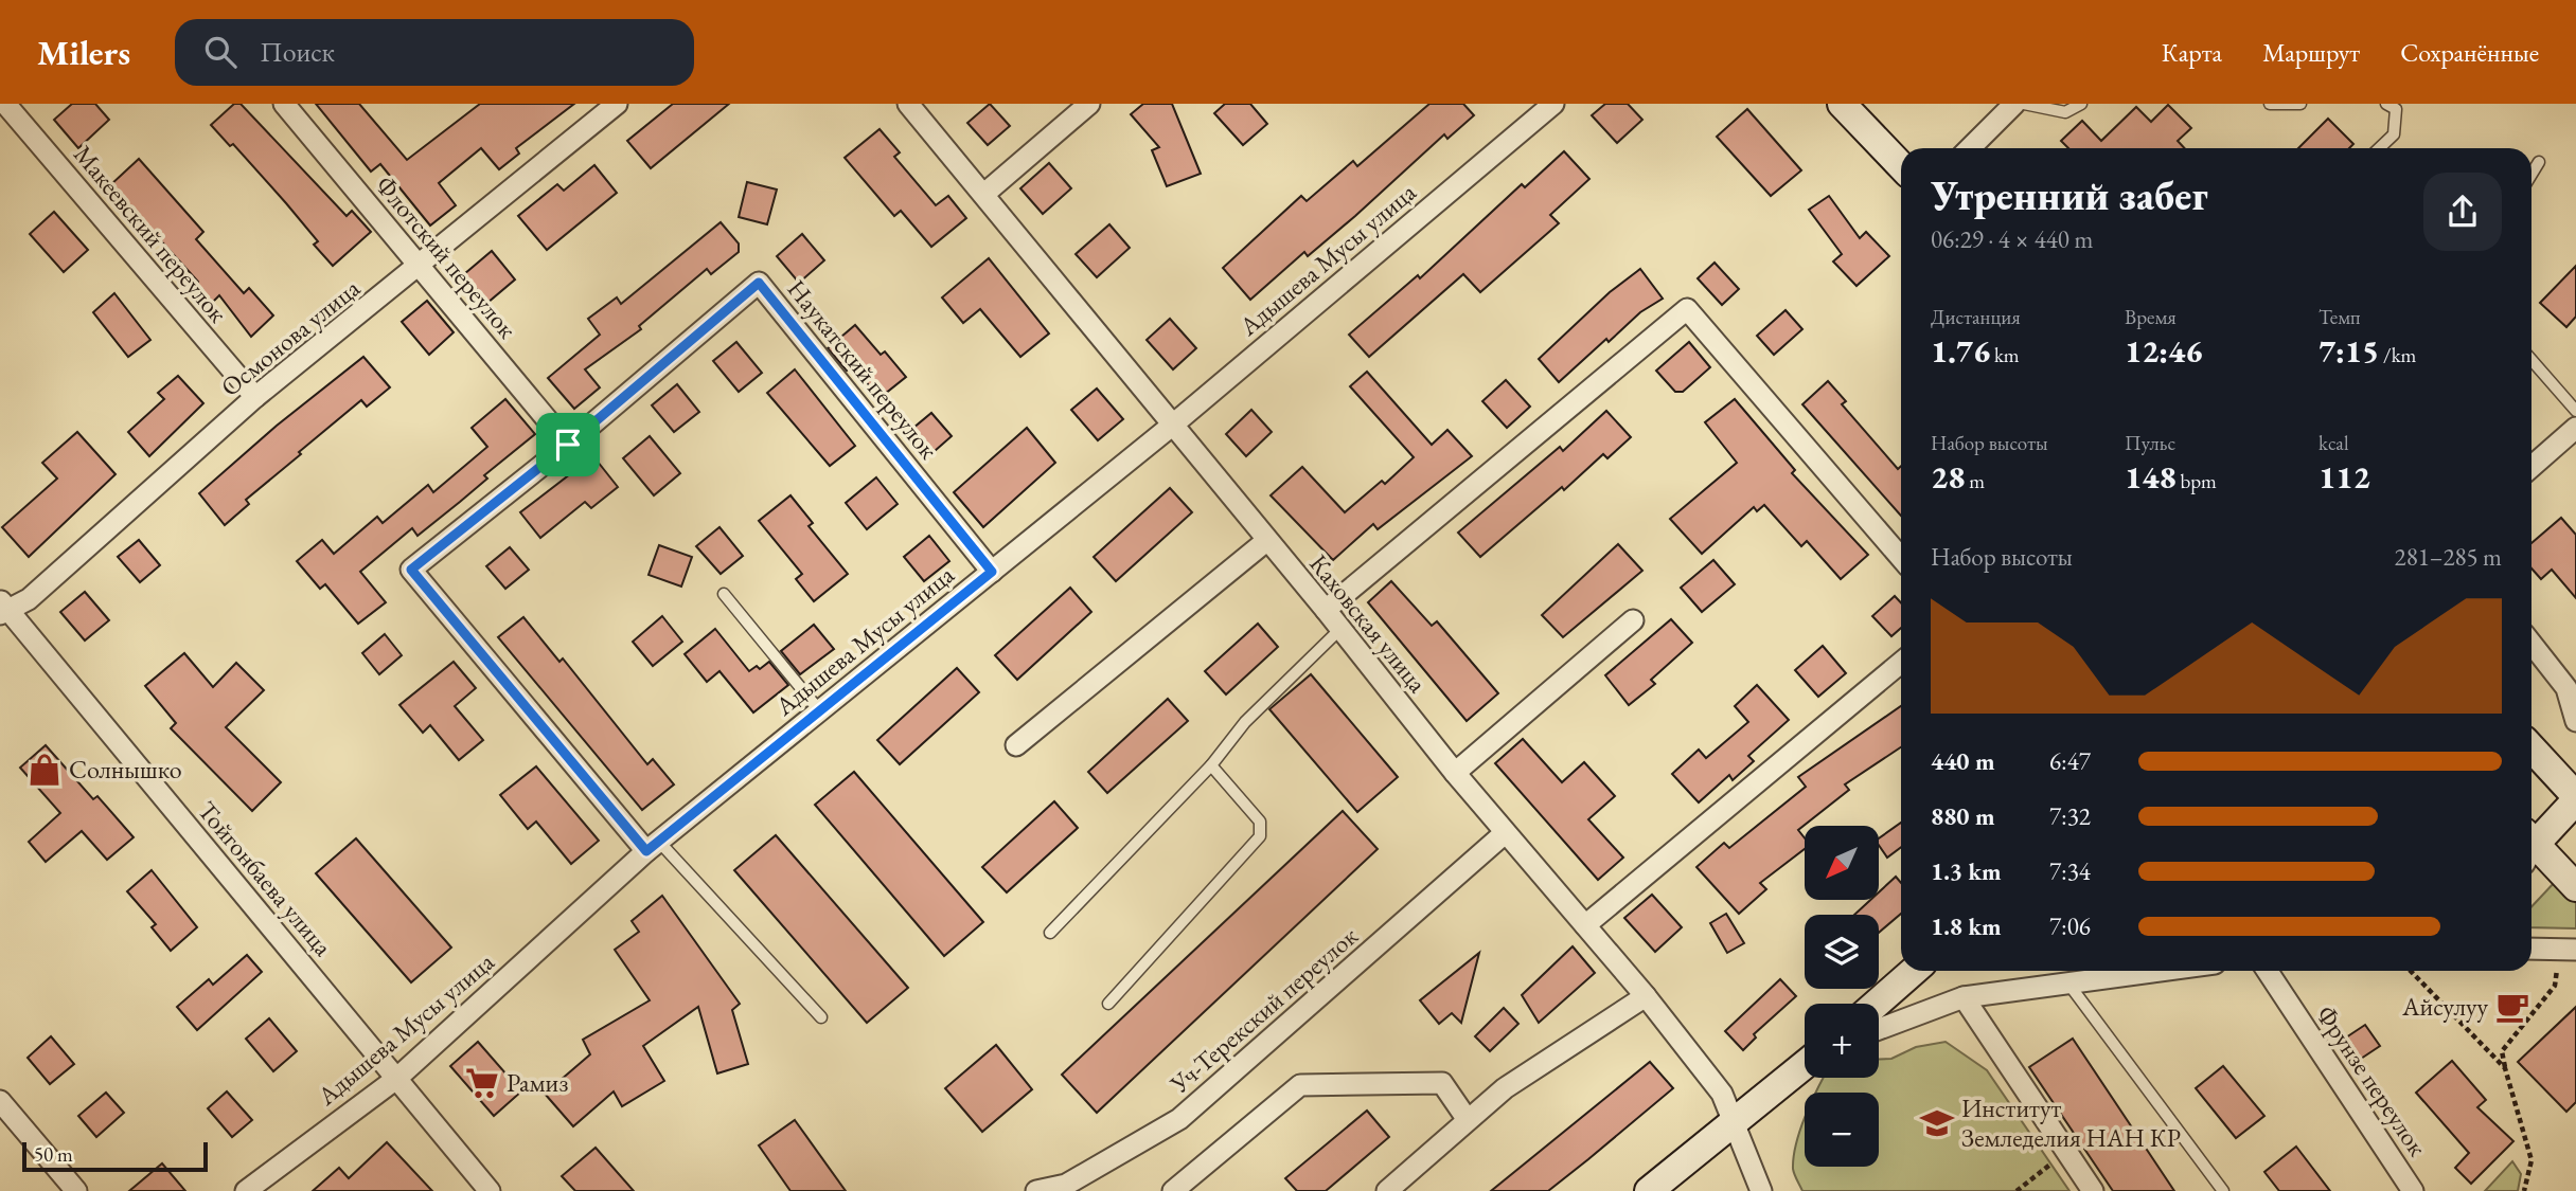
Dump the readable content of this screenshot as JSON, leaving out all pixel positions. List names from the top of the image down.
{
  "streets": {
    "street": [
      "Макеевский переулок",
      "Флотский переулок",
      "Адышева Мусы улица",
      "Осмонова улица",
      "Наукатский переулок",
      "Каховская улица",
      "Тойгонбаева улица",
      "Уч-Терекский переулок",
      "Фрунзе переулок"
    ]
  },
  "crossings": [
    ["Макеевский переулок", "Осмонова улица"],
    ["Флотский переулок", "Осмонова улица"],
    ["Флотский переулок", "Наукатский переулок"],
    ["Адышева Мусы улица", "Наукатский переулок"],
    ["Адышева Мусы улица", "Каховская улица"],
    ["Адышева Мусы улица", "Тойгонбаева улица"],
    ["Осмонова улица", "Тойгонбаева улица"],
    ["Каховская улица", "Уч-Терекский переулок"]
  ],
  "places": {
    "shop": ["Солнышко"],
    "cafe": ["Айсулуу"],
    "supermarket": ["Рамиз"],
    "school or university": ["Институт Земледелия НАН КР"]
  },
  "scale_bar": "50 m",
  "north": "bottom left",
  "page": {
    "header": "Milers",
    "search": "Поиск",
    "nav": ["Карта", "Маршрут", "Сохранённые"],
    "heading": ["Утренний забег", "06:29 · 4 × 440 m"],
    "stats": [
      ["Дистанция", "1.76 km"],
      ["Время", "12:46"],
      ["Темп", "7:15 /km"],
      ["Набор высоты", "28 m"],
      ["Пульс", "148 bpm"],
      ["kcal", "112"]
    ],
    "chart": ["Набор высоты", "281–285 m"],
    "list": [
      {
        "name": "440 m",
        "note": "6:47"
      },
      {
        "name": "880 m",
        "note": "7:32"
      },
      {
        "name": "1.3 km",
        "note": "7:34"
      },
      {
        "name": "1.8 km",
        "note": "7:06"
      }
    ],
    "map_buttons": ["+", "−"],
    "scale": "50 m"
  }
}
